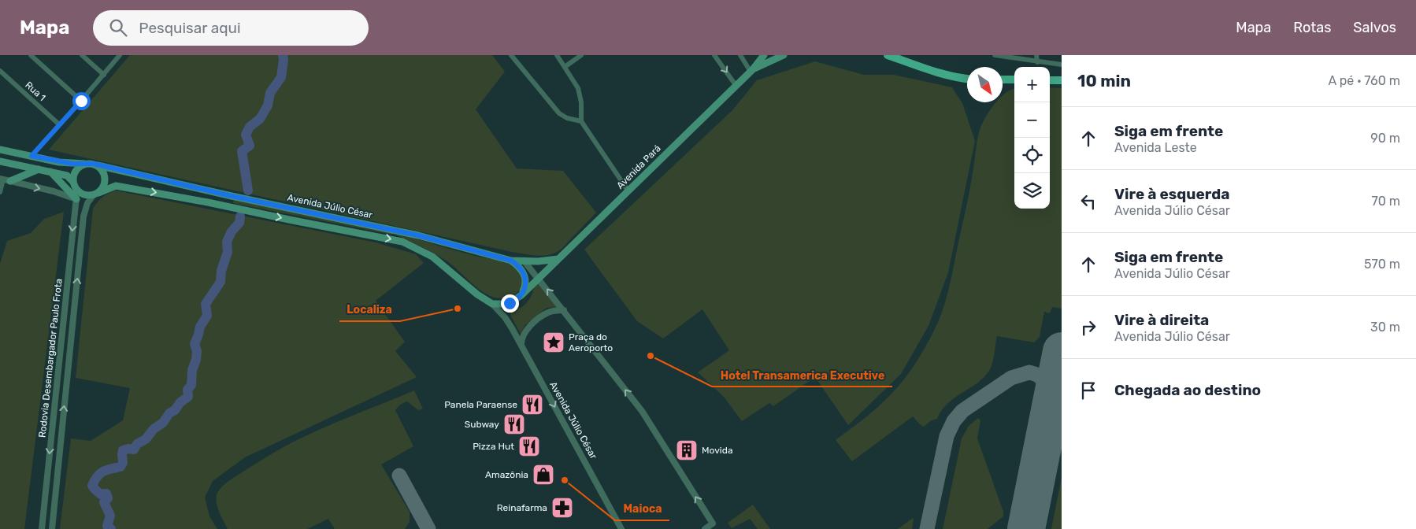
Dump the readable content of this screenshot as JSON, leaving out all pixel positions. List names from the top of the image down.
{
  "streets": {
    "main road": ["Avenida Pará", "Avenida Júlio César"],
    "street": ["Rua 1", "Rodovia Desembargador Paulo Frota"]
  },
  "crossings": [
    ["Avenida Pará", "Avenida Júlio César"],
    ["Avenida Júlio César", "Rodovia Desembargador Paulo Frota"]
  ],
  "places": {
    "other": ["Localiza", "Hotel Transamerica Executive", "Maioca"],
    "place": ["Praça do Aeroporto"],
    "restaurant": ["Panela Paraense", "Subway", "Pizza Hut"],
    "building": ["Movida"],
    "shop": ["Amazônia"],
    "pharmacy": ["Reinafarma"]
  },
  "north": "bottom right",
  "page": {
    "header": "Mapa",
    "search": "Pesquisar aqui",
    "nav": ["Mapa", "Rotas", "Salvos"],
    "heading": ["10 min", "A pé · 760 m"],
    "map_buttons": ["+", "−"],
    "list": [
      ["Siga em frente", "Avenida Leste", "90 m"],
      ["Vire à esquerda", "Avenida Júlio César", "70 m"],
      ["Siga em frente", "Avenida Júlio César", "570 m"],
      ["Vire à direita", "Avenida Júlio César", "30 m"],
      "Chegada ao destino"
    ]
  }
}
